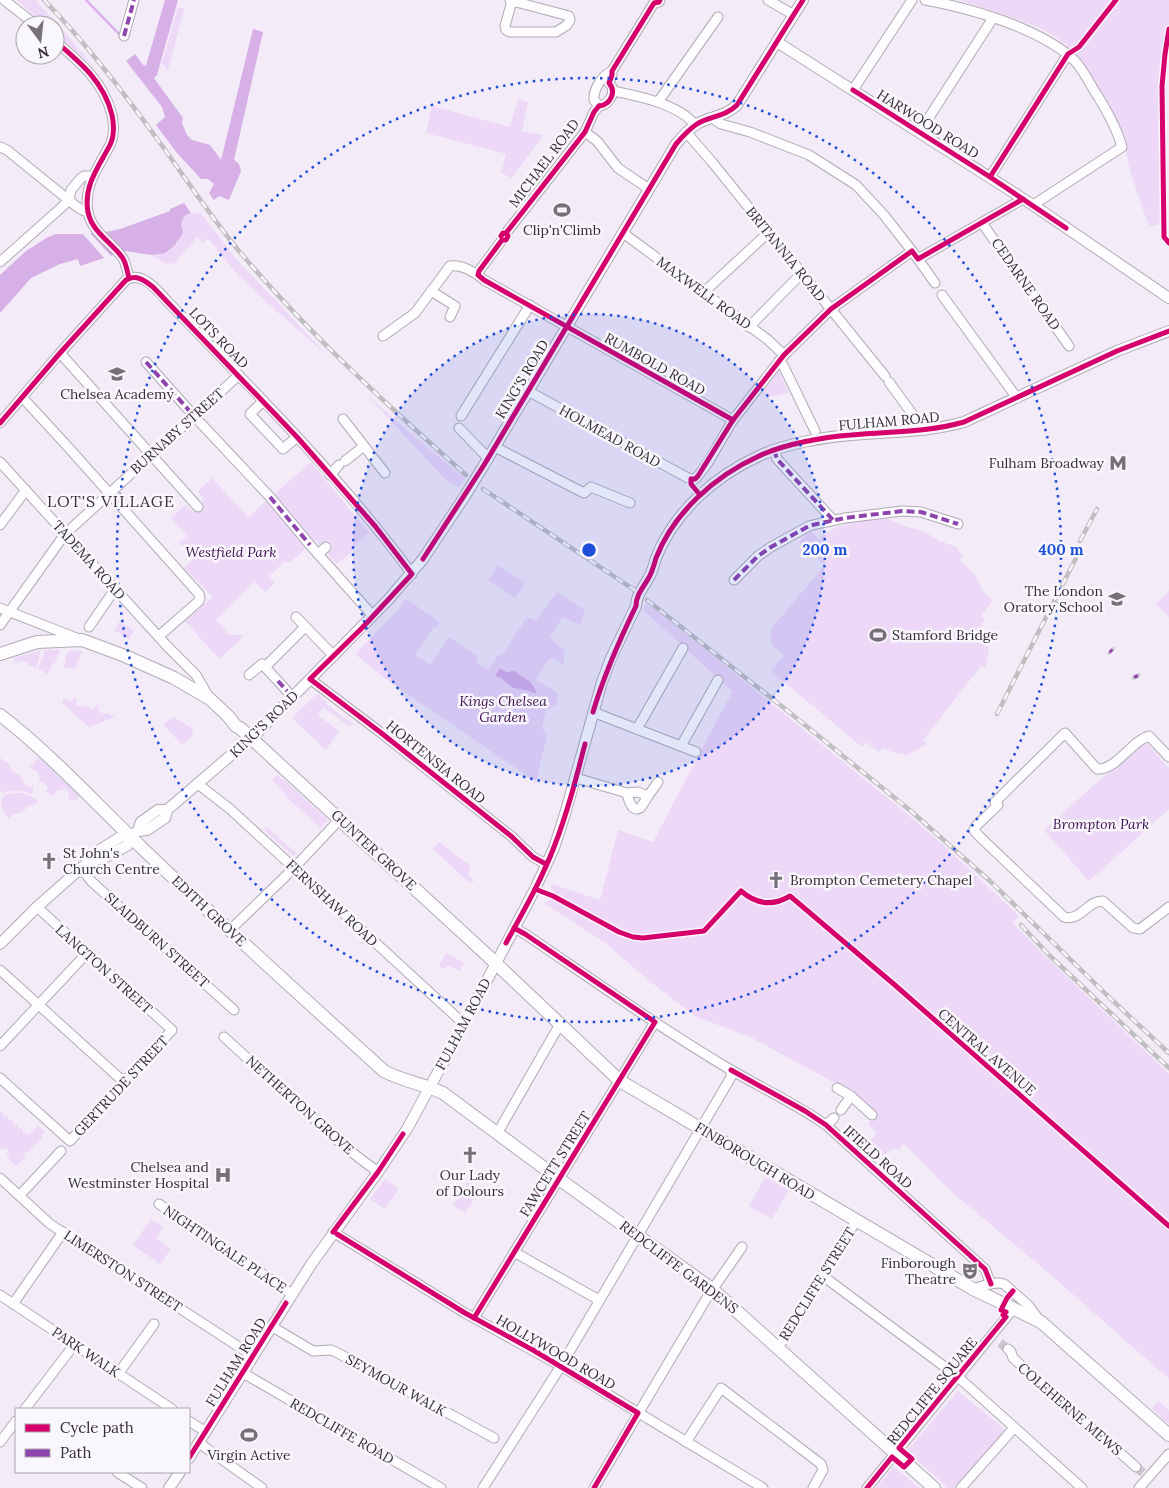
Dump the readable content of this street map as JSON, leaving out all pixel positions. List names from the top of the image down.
{
  "streets": {
    "highway": [
      "GUNTER GROVE",
      "EDITH GROVE",
      "FINBOROUGH ROAD",
      "REDCLIFFE GARDENS"
    ],
    "main road": ["HARWOOD ROAD", "KING'S ROAD", "FULHAM ROAD"],
    "street": [
      "MICHAEL ROAD",
      "BRITANNIA ROAD",
      "CEDARNE ROAD",
      "MAXWELL ROAD",
      "LOTS ROAD",
      "RUMBOLD ROAD",
      "BURNABY STREET",
      "HOLMEAD ROAD",
      "TADEMA ROAD",
      "HORTENSIA ROAD",
      "FERNSHAW ROAD",
      "SLAIDBURN STREET",
      "LANGTON STREET",
      "GERTRUDE STREET",
      "NETHERTON GROVE",
      "IFIELD ROAD",
      "FAWCETT STREET",
      "NIGHTINGALE PLACE",
      "LIMERSTON STREET",
      "REDCLIFFE STREET",
      "PARK WALK",
      "HOLLYWOOD ROAD",
      "SEYMOUR WALK",
      "REDCLIFFE SQUARE",
      "COLEHERNE MEWS",
      "REDCLIFFE ROAD"
    ],
    "cycle path": ["CENTRAL AVENUE"]
  },
  "crossings": [
    ["HARWOOD ROAD", "KING'S ROAD"],
    ["MICHAEL ROAD", "RUMBOLD ROAD"],
    ["BRITANNIA ROAD", "KING'S ROAD"],
    ["BRITANNIA ROAD", "FULHAM ROAD"],
    ["MAXWELL ROAD", "KING'S ROAD"],
    ["LOTS ROAD", "KING'S ROAD"],
    ["LOTS ROAD", "BURNABY STREET"],
    ["RUMBOLD ROAD", "KING'S ROAD"],
    ["RUMBOLD ROAD", "HOLMEAD ROAD"],
    ["KING'S ROAD", "HOLMEAD ROAD"],
    ["KING'S ROAD", "HORTENSIA ROAD"],
    ["KING'S ROAD", "GUNTER GROVE"],
    ["KING'S ROAD", "FERNSHAW ROAD"],
    ["KING'S ROAD", "EDITH GROVE"],
    ["KING'S ROAD", "SLAIDBURN STREET"],
    ["KING'S ROAD", "LANGTON STREET"],
    ["FULHAM ROAD", "HORTENSIA ROAD"],
    ["FULHAM ROAD", "GUNTER GROVE"],
    ["FULHAM ROAD", "FERNSHAW ROAD"],
    ["FULHAM ROAD", "EDITH GROVE"],
    ["FULHAM ROAD", "NETHERTON GROVE"],
    ["FULHAM ROAD", "IFIELD ROAD"],
    ["FULHAM ROAD", "FINBOROUGH ROAD"],
    ["FULHAM ROAD", "NIGHTINGALE PLACE"],
    ["FULHAM ROAD", "REDCLIFFE GARDENS"],
    ["FULHAM ROAD", "LIMERSTON STREET"],
    ["FULHAM ROAD", "HOLLYWOOD ROAD"],
    ["FULHAM ROAD", "SEYMOUR WALK"],
    ["FULHAM ROAD", "REDCLIFFE ROAD"],
    ["BURNABY STREET", "TADEMA ROAD"],
    ["TADEMA ROAD", "GUNTER GROVE"],
    ["GUNTER GROVE", "FINBOROUGH ROAD"],
    ["EDITH GROVE", "REDCLIFFE GARDENS"],
    ["LANGTON STREET", "GERTRUDE STREET"],
    ["IFIELD ROAD", "FINBOROUGH ROAD"],
    ["IFIELD ROAD", "FAWCETT STREET"],
    ["FINBOROUGH ROAD", "FAWCETT STREET"],
    ["FINBOROUGH ROAD", "REDCLIFFE STREET"],
    ["FINBOROUGH ROAD", "REDCLIFFE SQUARE"],
    ["FAWCETT STREET", "REDCLIFFE GARDENS"],
    ["FAWCETT STREET", "HOLLYWOOD ROAD"],
    ["REDCLIFFE GARDENS", "REDCLIFFE STREET"],
    ["REDCLIFFE GARDENS", "REDCLIFFE SQUARE"]
  ],
  "districts": ["LOT'S VILLAGE"],
  "parks": ["Westfield Park", "Kings Chelsea Garden", "Brompton Park"],
  "places": {
    "sports": ["Clip'n'Climb", "Stamford Bridge", "Virgin Active"],
    "school or university": ["Chelsea Academy", "The London Oratory School"],
    "metro station": ["Fulham Broadway"],
    "church": ["St John's Church Centre", "Brompton Cemetery Chapel", "Our Lady of Dolours"],
    "hospital": ["Chelsea and Westminster Hospital"],
    "theatre": ["Finborough Theatre"]
  },
  "legend": ["Cycle path", "Path"],
  "north": "bottom",
  "rings": ["200 m", "400 m"]
}
